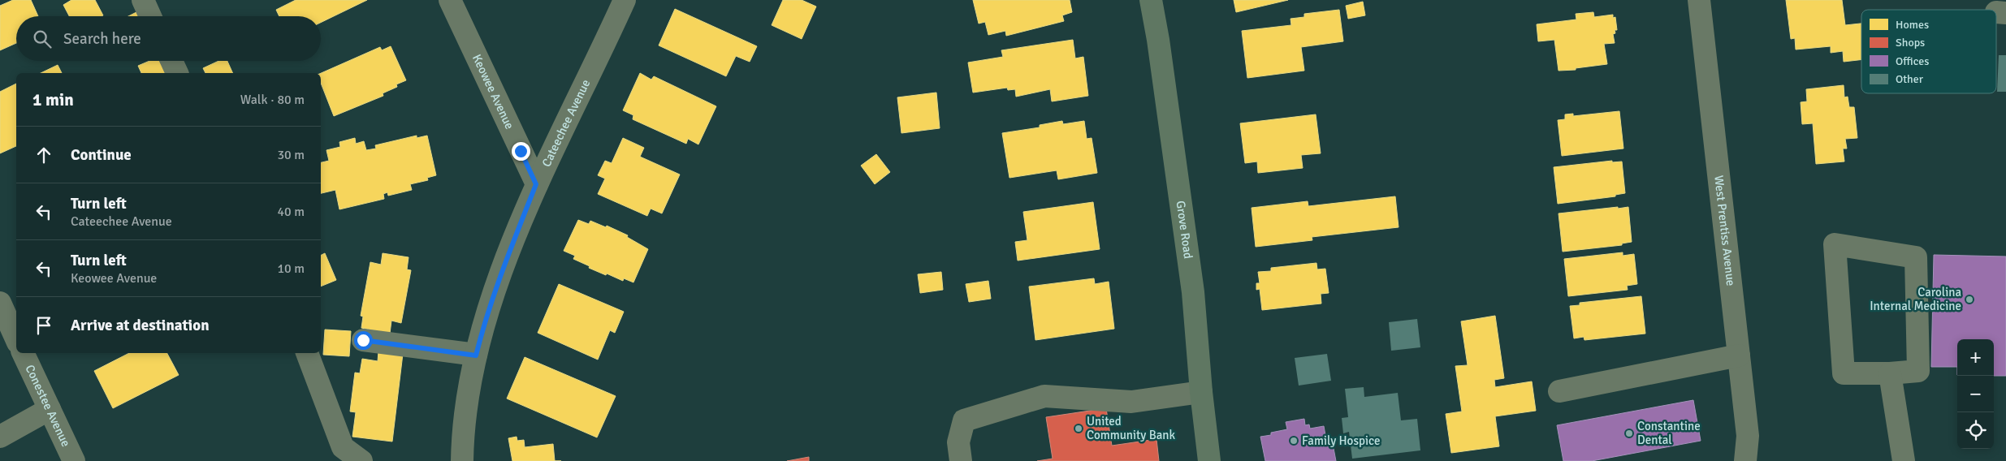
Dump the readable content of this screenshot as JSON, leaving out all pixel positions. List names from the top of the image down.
{
  "streets": {
    "main road": ["Grove Road"],
    "street": [
      "Keowee Avenue",
      "Cateechee Avenue",
      "West Prentiss Avenue",
      "Conestee Avenue"
    ]
  },
  "crossings": [
    ["Keowee Avenue", "Cateechee Avenue"]
  ],
  "places": [
    "Carolina Internal Medicine",
    "United Community Bank",
    "Constantine Dental",
    "Family Hospice"
  ],
  "legend": [
    "Homes",
    "Shops",
    "Offices",
    "Other"
  ],
  "page": {
    "search": "Search here",
    "heading": ["1 min", "Walk · 80 m"],
    "list": [
      ["Continue", "30 m"],
      ["Turn left", "Cateechee Avenue", "40 m"],
      ["Turn left", "Keowee Avenue", "10 m"],
      "Arrive at destination"
    ],
    "map_buttons": ["+", "−"]
  }
}
